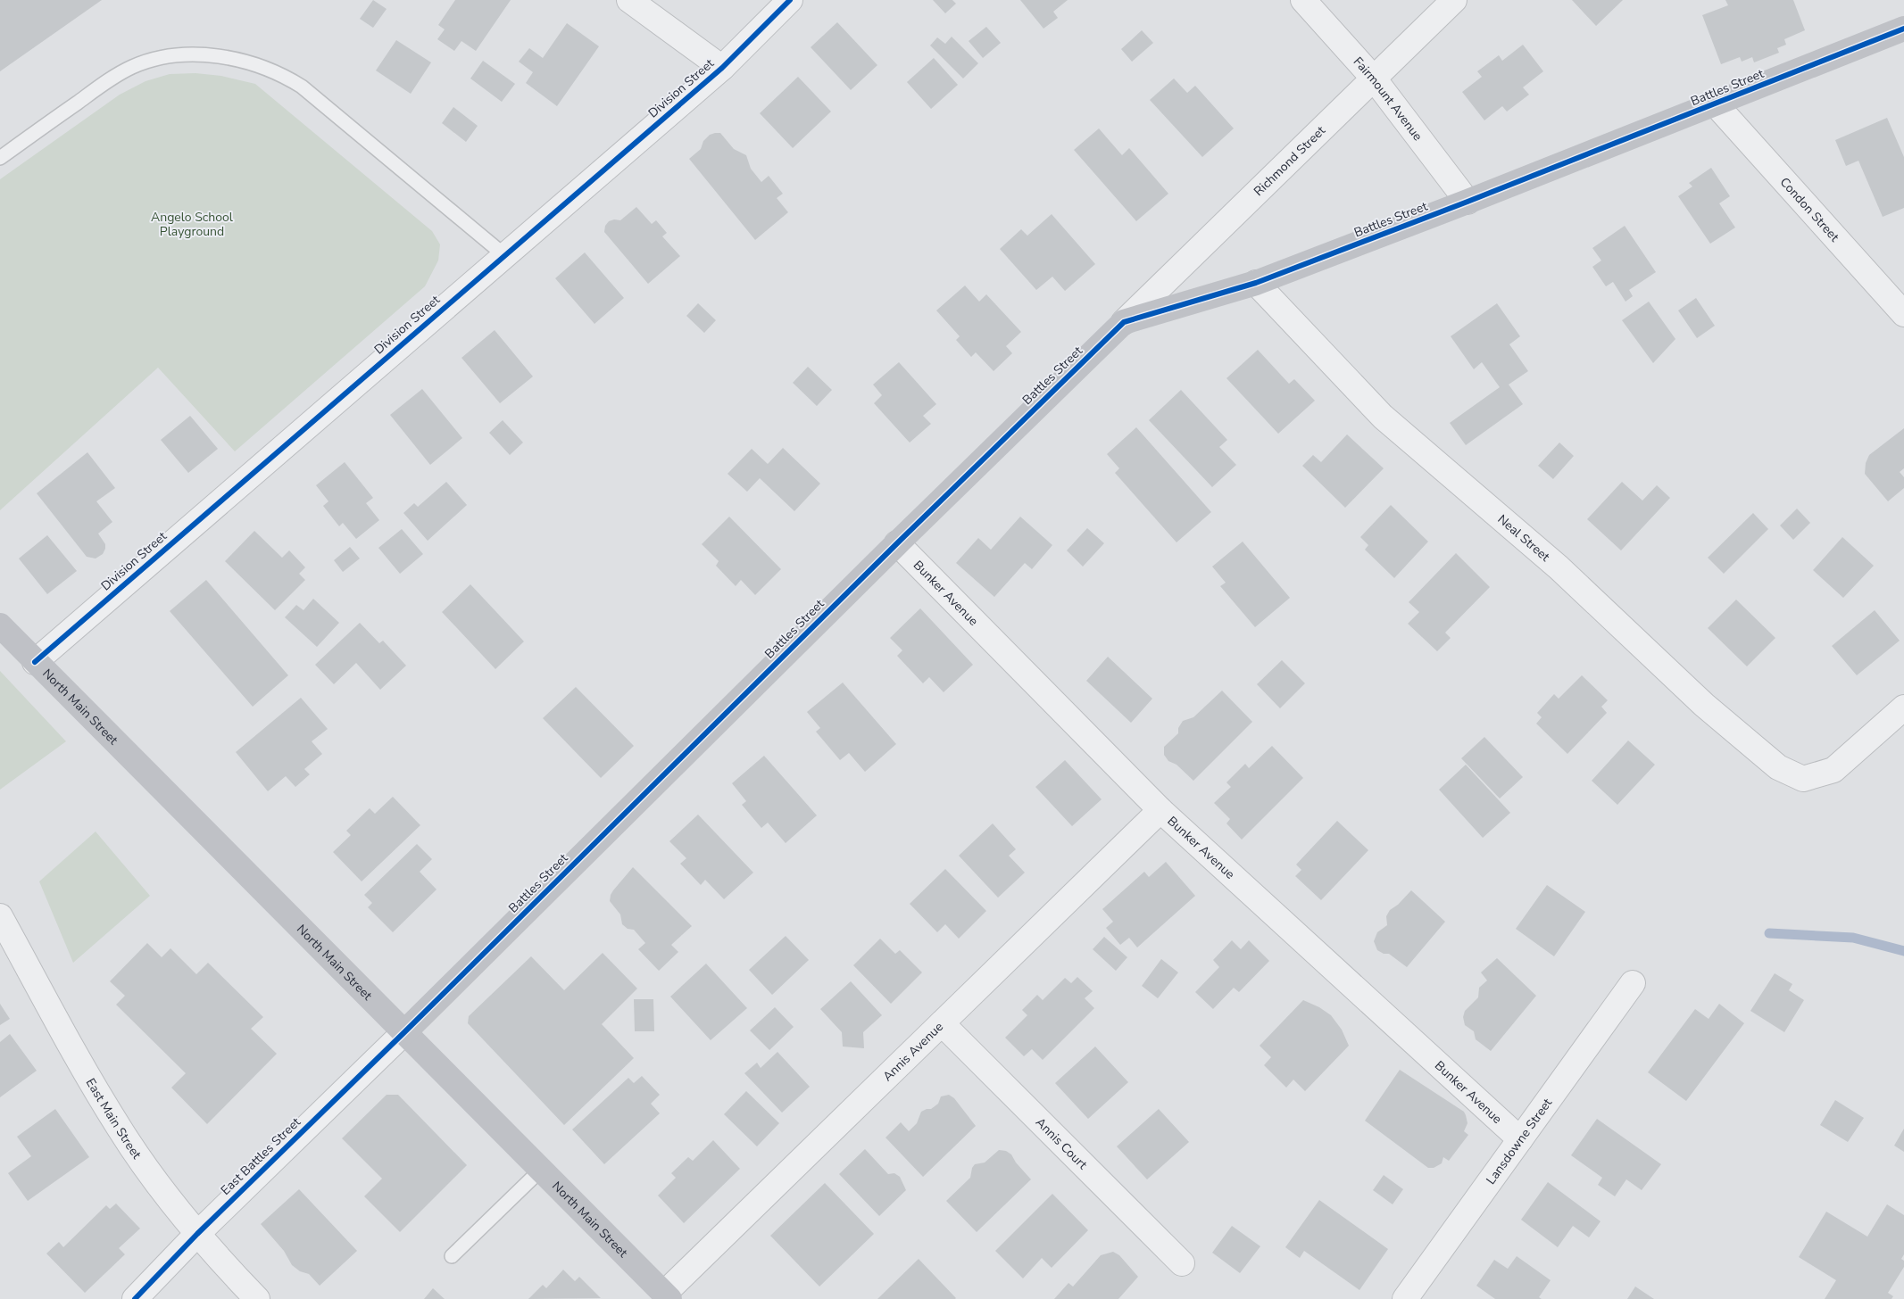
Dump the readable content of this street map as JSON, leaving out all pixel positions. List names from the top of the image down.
{
  "streets": {
    "street": [
      "Battles Street",
      "Division Street",
      "Fairmount Avenue",
      "Richmond Street",
      "Condon Street",
      "Neal Street",
      "Bunker Avenue",
      "North Main Street",
      "Annis Avenue",
      "East Main Street",
      "Lansdowne Street",
      "Annis Court",
      "East Battles Street"
    ]
  },
  "crossings": [
    ["Battles Street", "Fairmount Avenue"],
    ["Battles Street", "Richmond Street"],
    ["Battles Street", "Condon Street"],
    ["Battles Street", "Neal Street"],
    ["Battles Street", "Bunker Avenue"],
    ["Battles Street", "North Main Street"],
    ["Battles Street", "East Battles Street"],
    ["Division Street", "North Main Street"],
    ["Fairmount Avenue", "Richmond Street"],
    ["Bunker Avenue", "Annis Avenue"],
    ["Bunker Avenue", "Lansdowne Street"],
    ["North Main Street", "Annis Avenue"],
    ["North Main Street", "East Battles Street"],
    ["Annis Avenue", "Annis Court"],
    ["East Main Street", "East Battles Street"]
  ],
  "parks": ["Angelo School Playground"]
}
